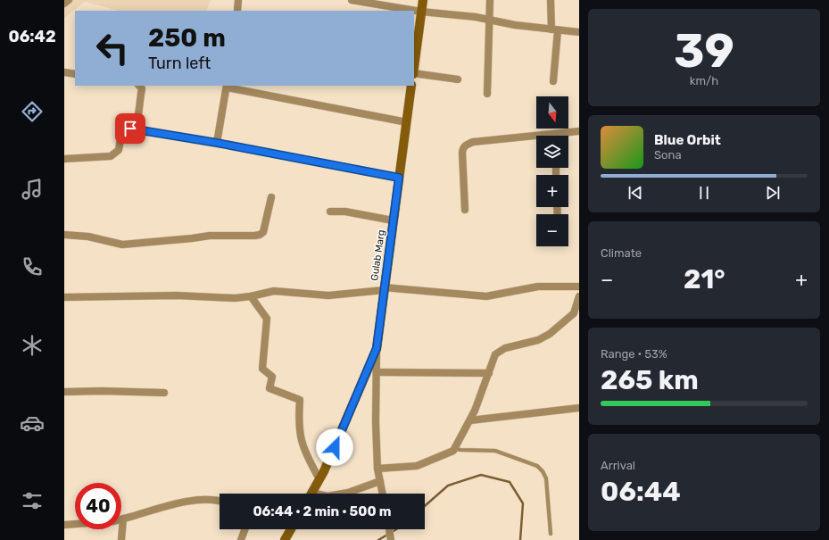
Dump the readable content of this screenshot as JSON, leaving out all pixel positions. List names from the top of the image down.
{
  "streets": {
    "street": ["Gulab Marg"]
  },
  "north": "bottom",
  "page": {
    "tabs": "06:42",
    "tile": [
      ["39", "km/h"],
      "Climate",
      ["Range · 53%", "265 km"],
      ["Arrival", "06:44"]
    ],
    "turn": ["250 m", "Turn left"],
    "map_buttons": ["+", "−"],
    "song": ["Blue Orbit", "Sona"],
    "heat": ["−", "21°", "+"],
    "limit": "40",
    "trip": "06:44 · 2 min · 500 m"
  }
}
